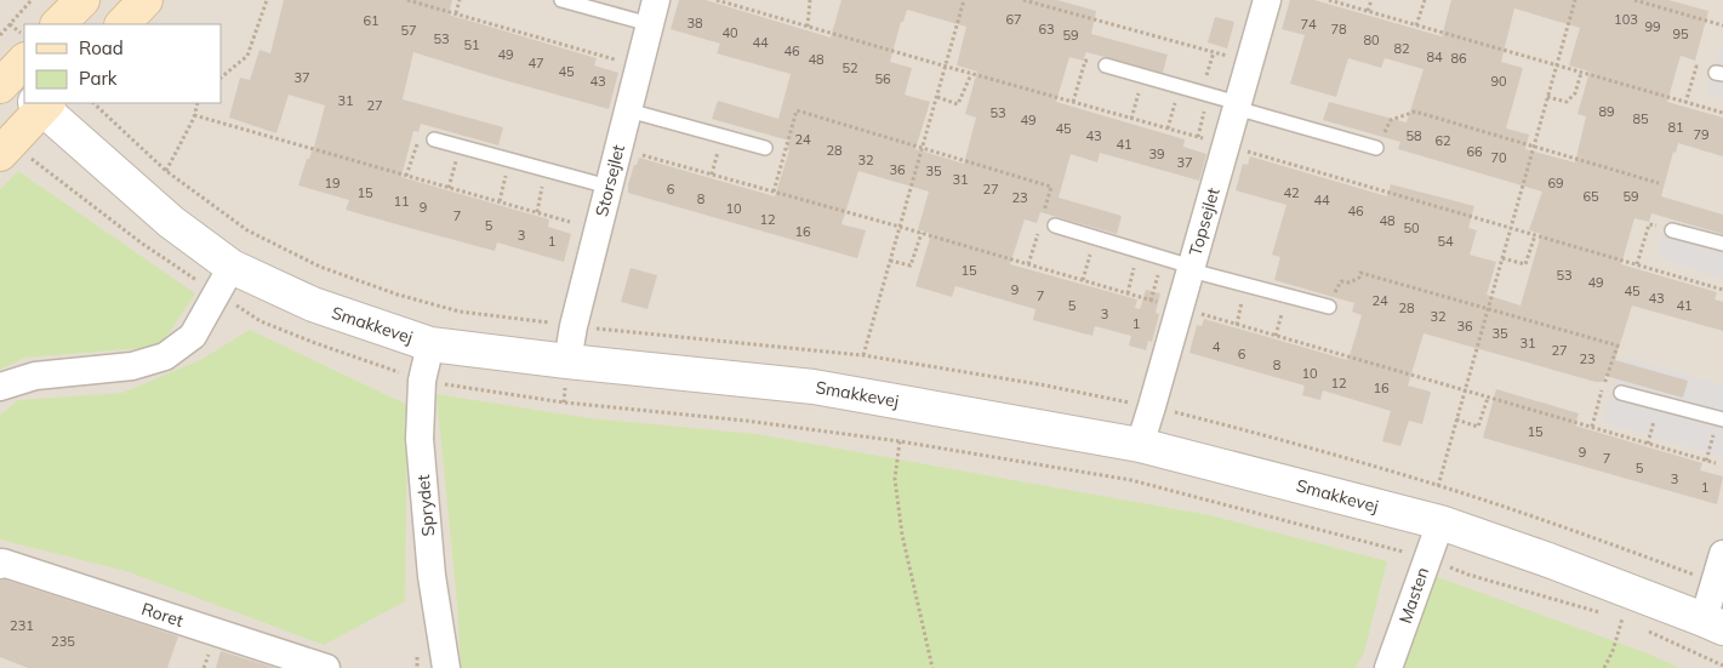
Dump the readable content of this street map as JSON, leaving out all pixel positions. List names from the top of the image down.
{
  "streets": {
    "street": [
      "Storsejlet",
      "Topsejlet",
      "Smakkevej",
      "Sprydet",
      "Masten",
      "Roret"
    ]
  },
  "crossings": [
    ["Storsejlet", "Smakkevej"],
    ["Topsejlet", "Smakkevej"],
    ["Smakkevej", "Sprydet"],
    ["Smakkevej", "Masten"]
  ],
  "house_numbers": [
    "67",
    "103",
    "61",
    "38",
    "74",
    "99",
    "63",
    "78",
    "57",
    "40",
    "95",
    "59",
    "53",
    "80",
    "44",
    "51",
    "82",
    "46",
    "49",
    "84",
    "86",
    "48",
    "47",
    "52",
    "45",
    "37",
    "56",
    "43",
    "90",
    "31",
    "27",
    "89",
    "53",
    "85",
    "49",
    "81",
    "45",
    "79",
    "43",
    "58",
    "24",
    "62",
    "41",
    "28",
    "66",
    "39",
    "70",
    "32",
    "37",
    "36",
    "35",
    "31",
    "19",
    "69",
    "6",
    "27",
    "15",
    "42",
    "65",
    "59",
    "23",
    "8",
    "44",
    "11",
    "9",
    "10",
    "46",
    "7",
    "12",
    "48",
    "5",
    "50",
    "16",
    "3",
    "1",
    "54",
    "15",
    "53",
    "49",
    "9",
    "45",
    "7",
    "43",
    "24",
    "5",
    "41",
    "28",
    "3",
    "32",
    "1",
    "36",
    "35",
    "31",
    "4",
    "27",
    "6",
    "23",
    "8",
    "10",
    "12",
    "16",
    "15",
    "9",
    "7",
    "5",
    "3",
    "1",
    "231",
    "235"
  ],
  "legend": ["Road", "Park"]
}
